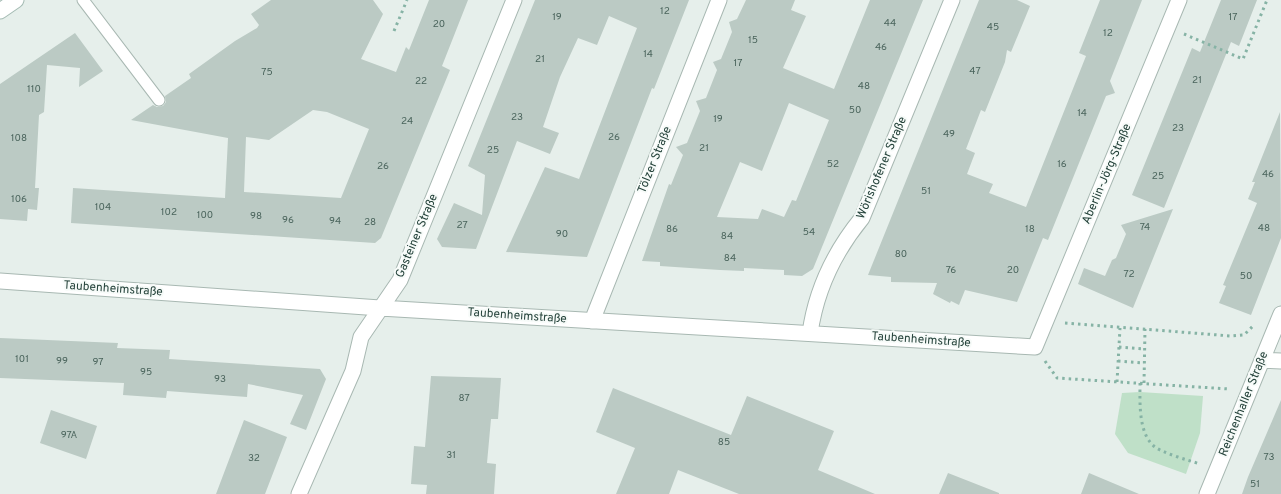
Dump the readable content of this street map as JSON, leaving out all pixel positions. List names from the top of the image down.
{
  "streets": {
    "street": [
      "Tölzer Straße",
      "Wörishofener Straße",
      "Aberlin-Jörg-Straße",
      "Gasteiner Straße",
      "Taubenheimstraße",
      "Reichenhaller Straße"
    ]
  },
  "crossings": [
    ["Tölzer Straße", "Taubenheimstraße"],
    ["Wörishofener Straße", "Taubenheimstraße"],
    ["Aberlin-Jörg-Straße", "Taubenheimstraße"],
    ["Gasteiner Straße", "Taubenheimstraße"]
  ],
  "house_numbers": [
    "12",
    "19",
    "17",
    "44",
    "20",
    "45",
    "12",
    "15",
    "46",
    "14",
    "21",
    "17",
    "47",
    "75",
    "21",
    "22",
    "48",
    "110",
    "50",
    "14",
    "23",
    "19",
    "24",
    "23",
    "49",
    "26",
    "108",
    "21",
    "25",
    "52",
    "16",
    "26",
    "46",
    "25",
    "51",
    "106",
    "104",
    "102",
    "100",
    "98",
    "96",
    "94",
    "28",
    "27",
    "74",
    "48",
    "86",
    "18",
    "54",
    "90",
    "84",
    "80",
    "84",
    "76",
    "20",
    "72",
    "50",
    "101",
    "99",
    "97",
    "95",
    "93",
    "87",
    "97A",
    "85",
    "31",
    "73",
    "32",
    "51"
  ]
}
